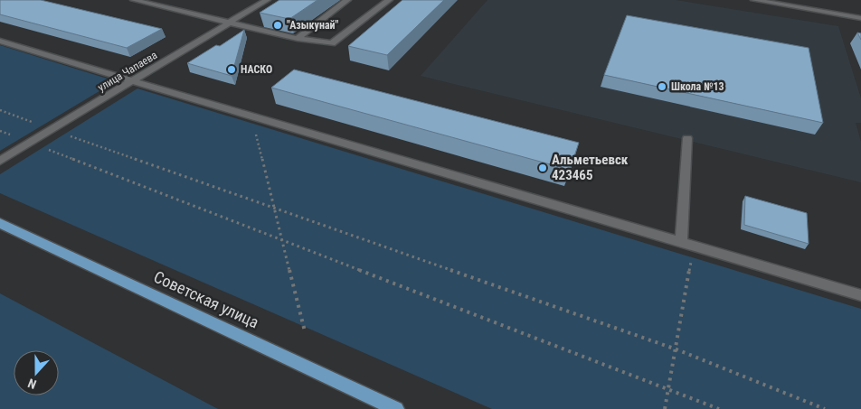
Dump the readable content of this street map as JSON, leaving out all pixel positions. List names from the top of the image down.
{
  "streets": {
    "main road": ["Советская улица"],
    "street": ["улица Чапаева"]
  },
  "places": [
    "\"Азыкунай\"",
    "НАСКО",
    "Школа №13",
    "Альметьевск 423465"
  ],
  "north": "bottom"
}
